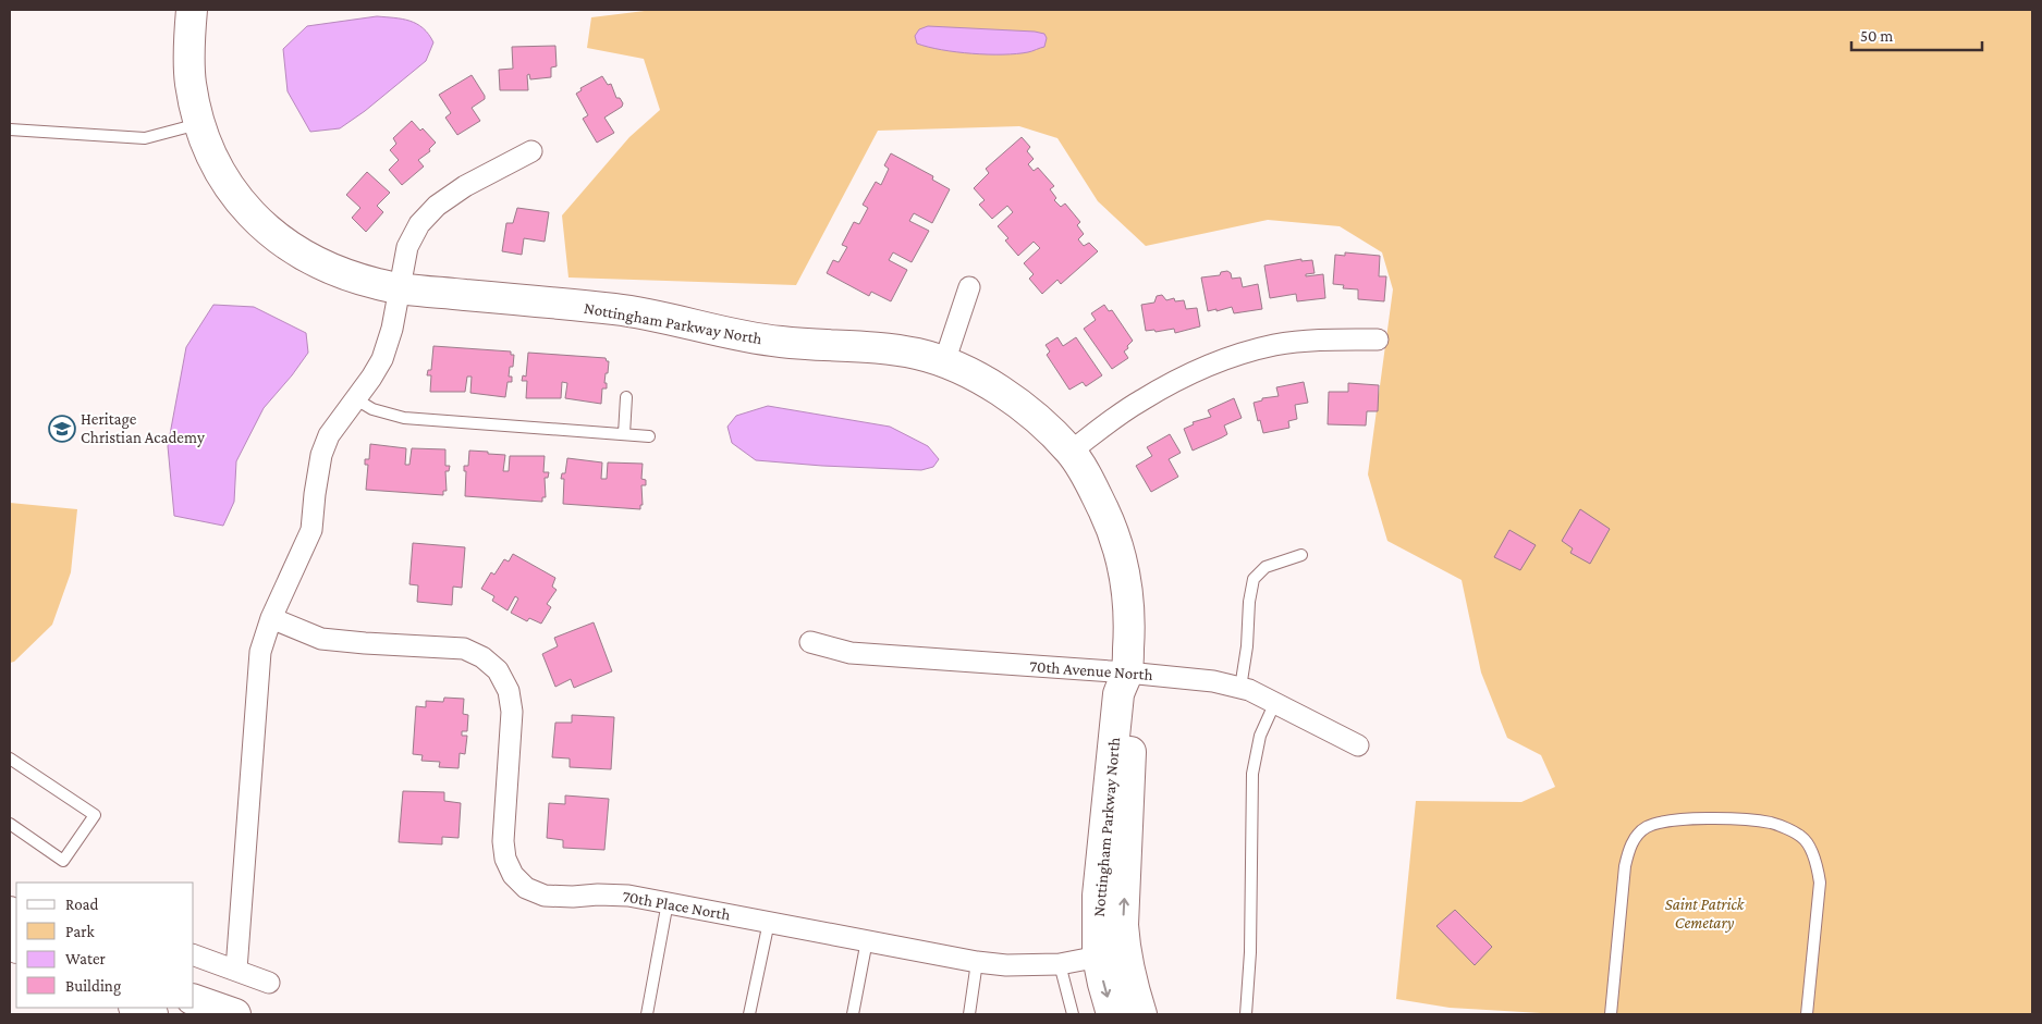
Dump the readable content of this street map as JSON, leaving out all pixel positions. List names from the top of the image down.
{
  "streets": {
    "street": ["Nottingham Parkway North", "70th Avenue North", "70th Place North"]
  },
  "crossings": [
    ["Nottingham Parkway North", "70th Avenue North"],
    ["Nottingham Parkway North", "70th Place North"]
  ],
  "parks": ["Saint Patrick Cemetary"],
  "places": {
    "school or university": ["Heritage Christian Academy"]
  },
  "legend": [
    "Road",
    "Park",
    "Water",
    "Building"
  ],
  "scale_bar": "50 m"
}
